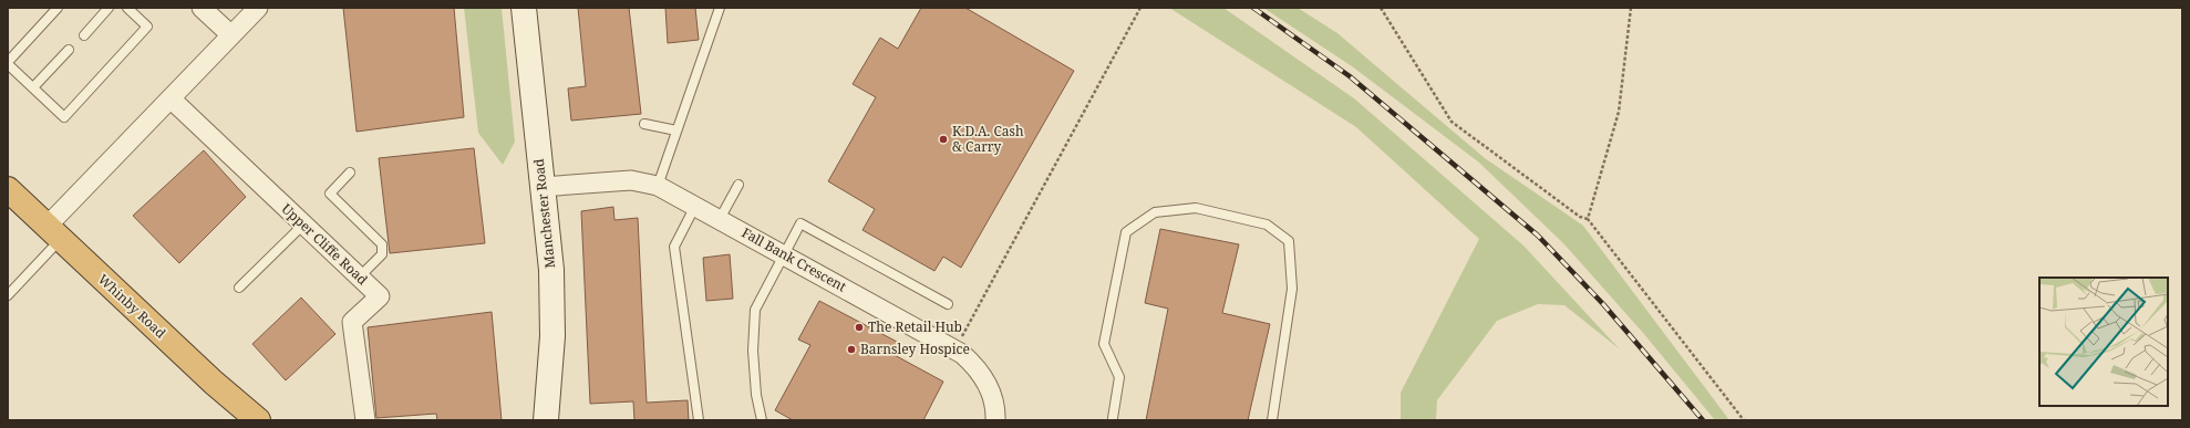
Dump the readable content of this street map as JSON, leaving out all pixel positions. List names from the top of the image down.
{
  "streets": {
    "highway": ["Whinby Road"],
    "main road": ["Manchester Road"],
    "street": ["Upper Cliffe Road", "Fall Bank Crescent"]
  },
  "crossings": [
    ["Manchester Road", "Fall Bank Crescent"]
  ],
  "places": ["K.D.A. Cash & Carry", "The Retail Hub", "Barnsley Hospice"]
}
